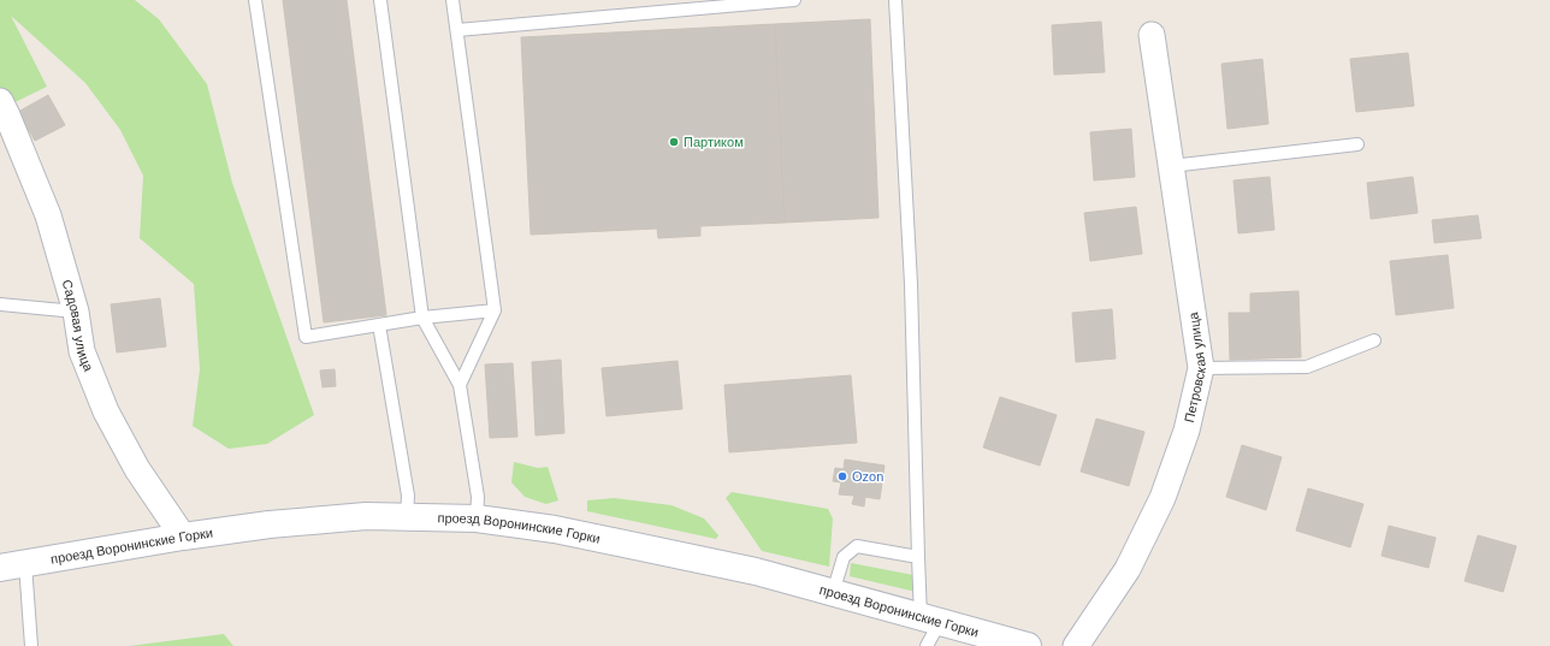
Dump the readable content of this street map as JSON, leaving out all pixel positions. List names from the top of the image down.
{
  "streets": {
    "street": ["Садовая улица", "Петровская улица", "проезд Воронинские Горки"]
  },
  "crossings": [
    ["Садовая улица", "проезд Воронинские Горки"]
  ],
  "places": ["Партиком", "Ozon"]
}
